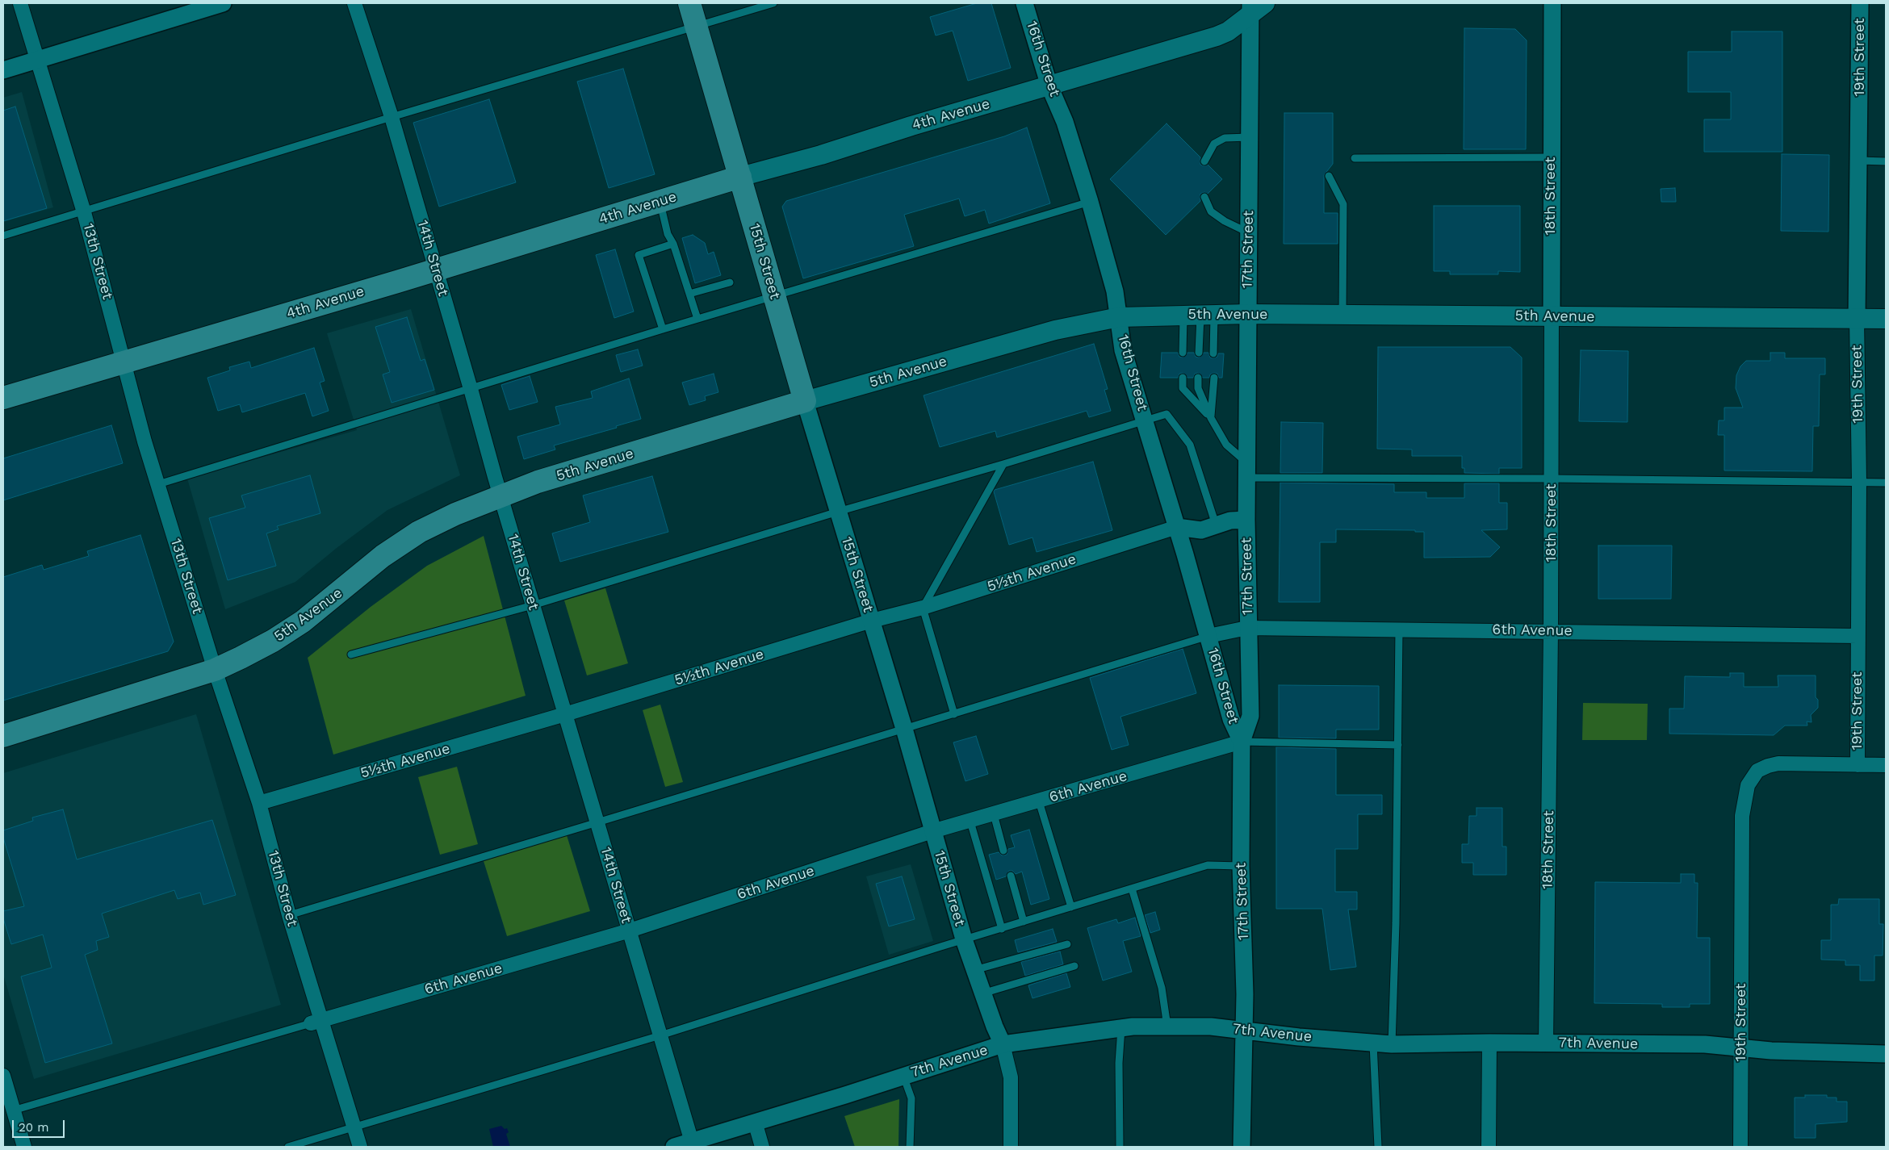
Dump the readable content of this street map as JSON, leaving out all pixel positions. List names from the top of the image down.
{
  "streets": {
    "main road": ["4th Avenue", "15th Street", "5th Avenue"],
    "street": [
      "19th Street",
      "16th Street",
      "18th Street",
      "17th Street",
      "14th Street",
      "13th Street",
      "5½th Avenue",
      "6th Avenue",
      "7th Avenue"
    ]
  },
  "crossings": [
    ["19th Street", "5th Avenue"],
    ["19th Street", "6th Avenue"],
    ["19th Street", "7th Avenue"],
    ["16th Street", "4th Avenue"],
    ["16th Street", "17th Street"],
    ["16th Street", "5th Avenue"],
    ["16th Street", "5½th Avenue"],
    ["16th Street", "6th Avenue"],
    ["4th Avenue", "17th Street"],
    ["4th Avenue", "14th Street"],
    ["4th Avenue", "13th Street"],
    ["4th Avenue", "15th Street"],
    ["18th Street", "5th Avenue"],
    ["18th Street", "6th Avenue"],
    ["18th Street", "7th Avenue"],
    ["17th Street", "5th Avenue"],
    ["17th Street", "6th Avenue"],
    ["17th Street", "7th Avenue"],
    ["14th Street", "5th Avenue"],
    ["14th Street", "5½th Avenue"],
    ["14th Street", "6th Avenue"],
    ["14th Street", "7th Avenue"],
    ["13th Street", "5th Avenue"],
    ["13th Street", "5½th Avenue"],
    ["13th Street", "6th Avenue"],
    ["15th Street", "5th Avenue"],
    ["15th Street", "5½th Avenue"],
    ["15th Street", "6th Avenue"],
    ["15th Street", "7th Avenue"]
  ],
  "scale_bar": "20 m"
}
